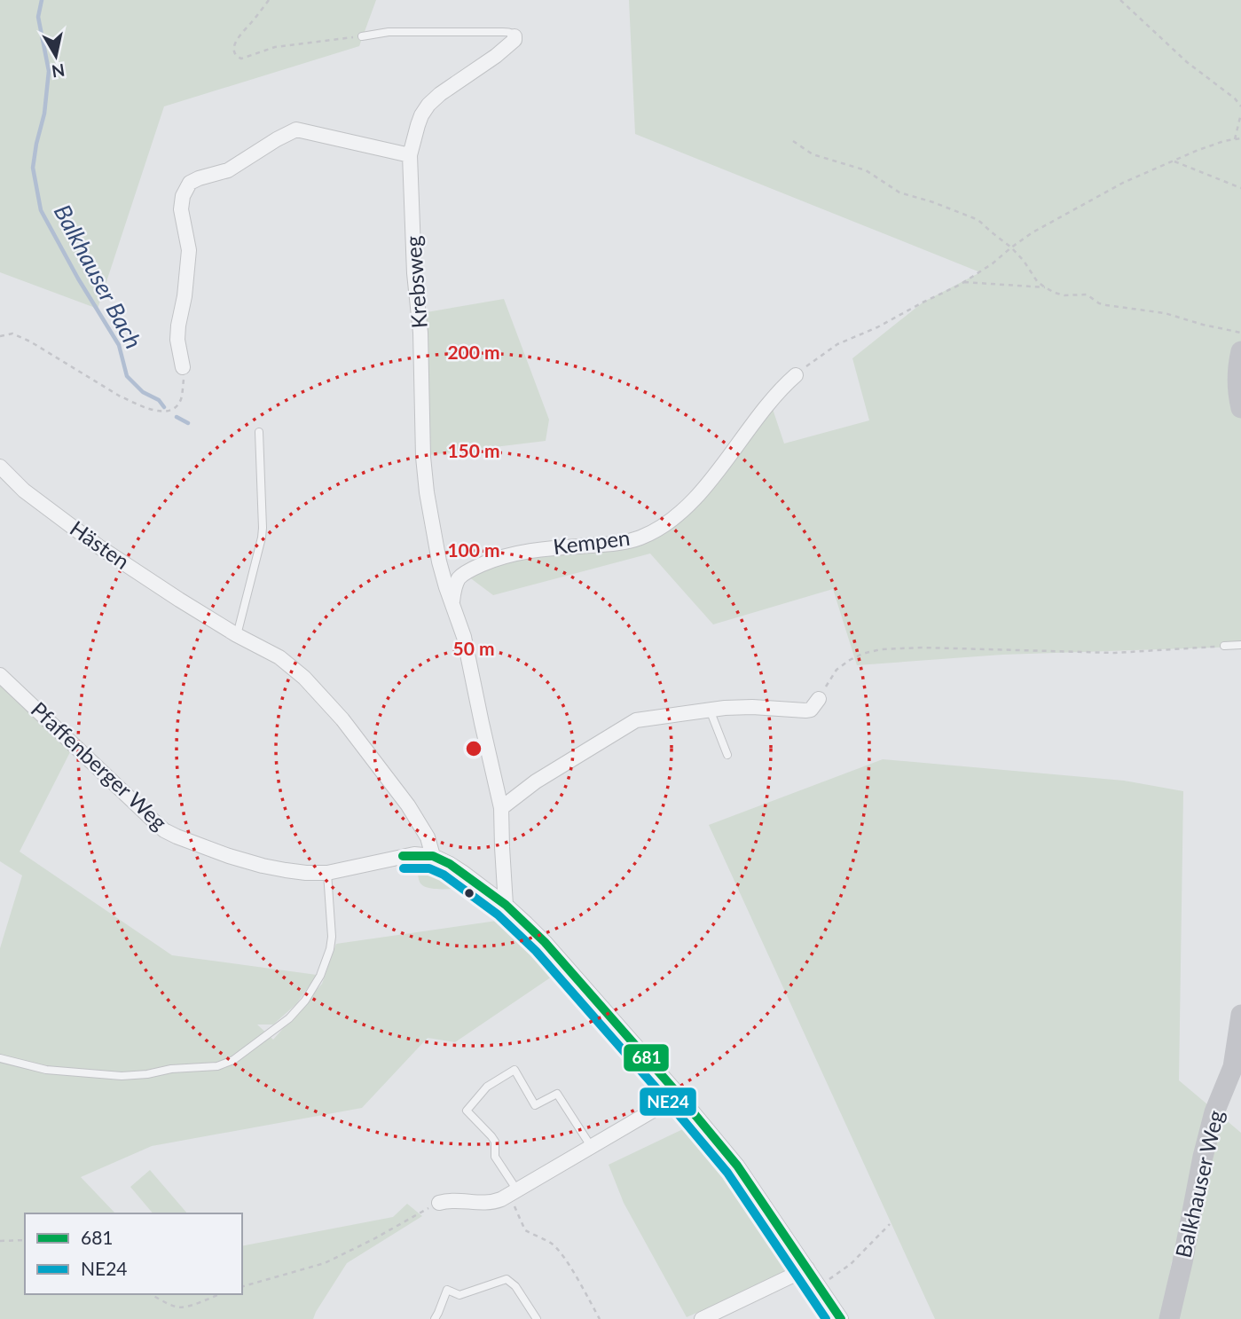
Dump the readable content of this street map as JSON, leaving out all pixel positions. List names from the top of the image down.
{
  "streets": {
    "main road": ["Balkhauser Weg"],
    "street": [
      "Krebsweg",
      "Kempen",
      "Hästen",
      "Pfaffenberger Weg"
    ]
  },
  "crossings": [
    ["Krebsweg", "Kempen"],
    ["Krebsweg", "Pfaffenberger Weg"],
    ["Hästen", "Pfaffenberger Weg"]
  ],
  "water": ["Balkhauser Bach"],
  "lines": ["transit line 681", "transit line NE24"],
  "legend": ["681", "NE24"],
  "north": "bottom",
  "rings": [
    "200 m",
    "150 m",
    "100 m",
    "50 m"
  ]
}
